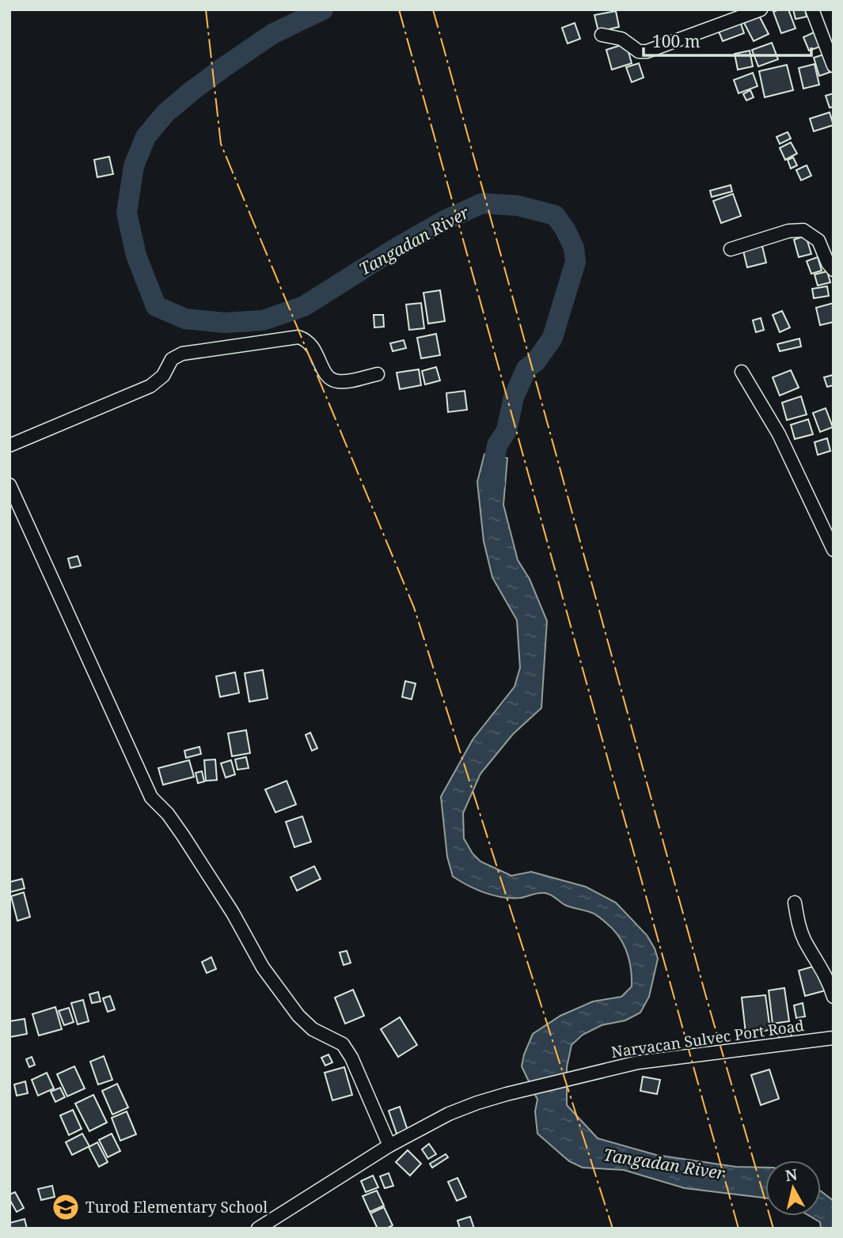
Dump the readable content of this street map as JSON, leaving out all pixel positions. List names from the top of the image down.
{
  "streets": {
    "street": ["Narvacan Sulvec Port Road"]
  },
  "water": ["Tangadan River"],
  "places": {
    "school or university": ["Turod Elementary School"]
  },
  "scale_bar": "100 m",
  "north": "top"
}
